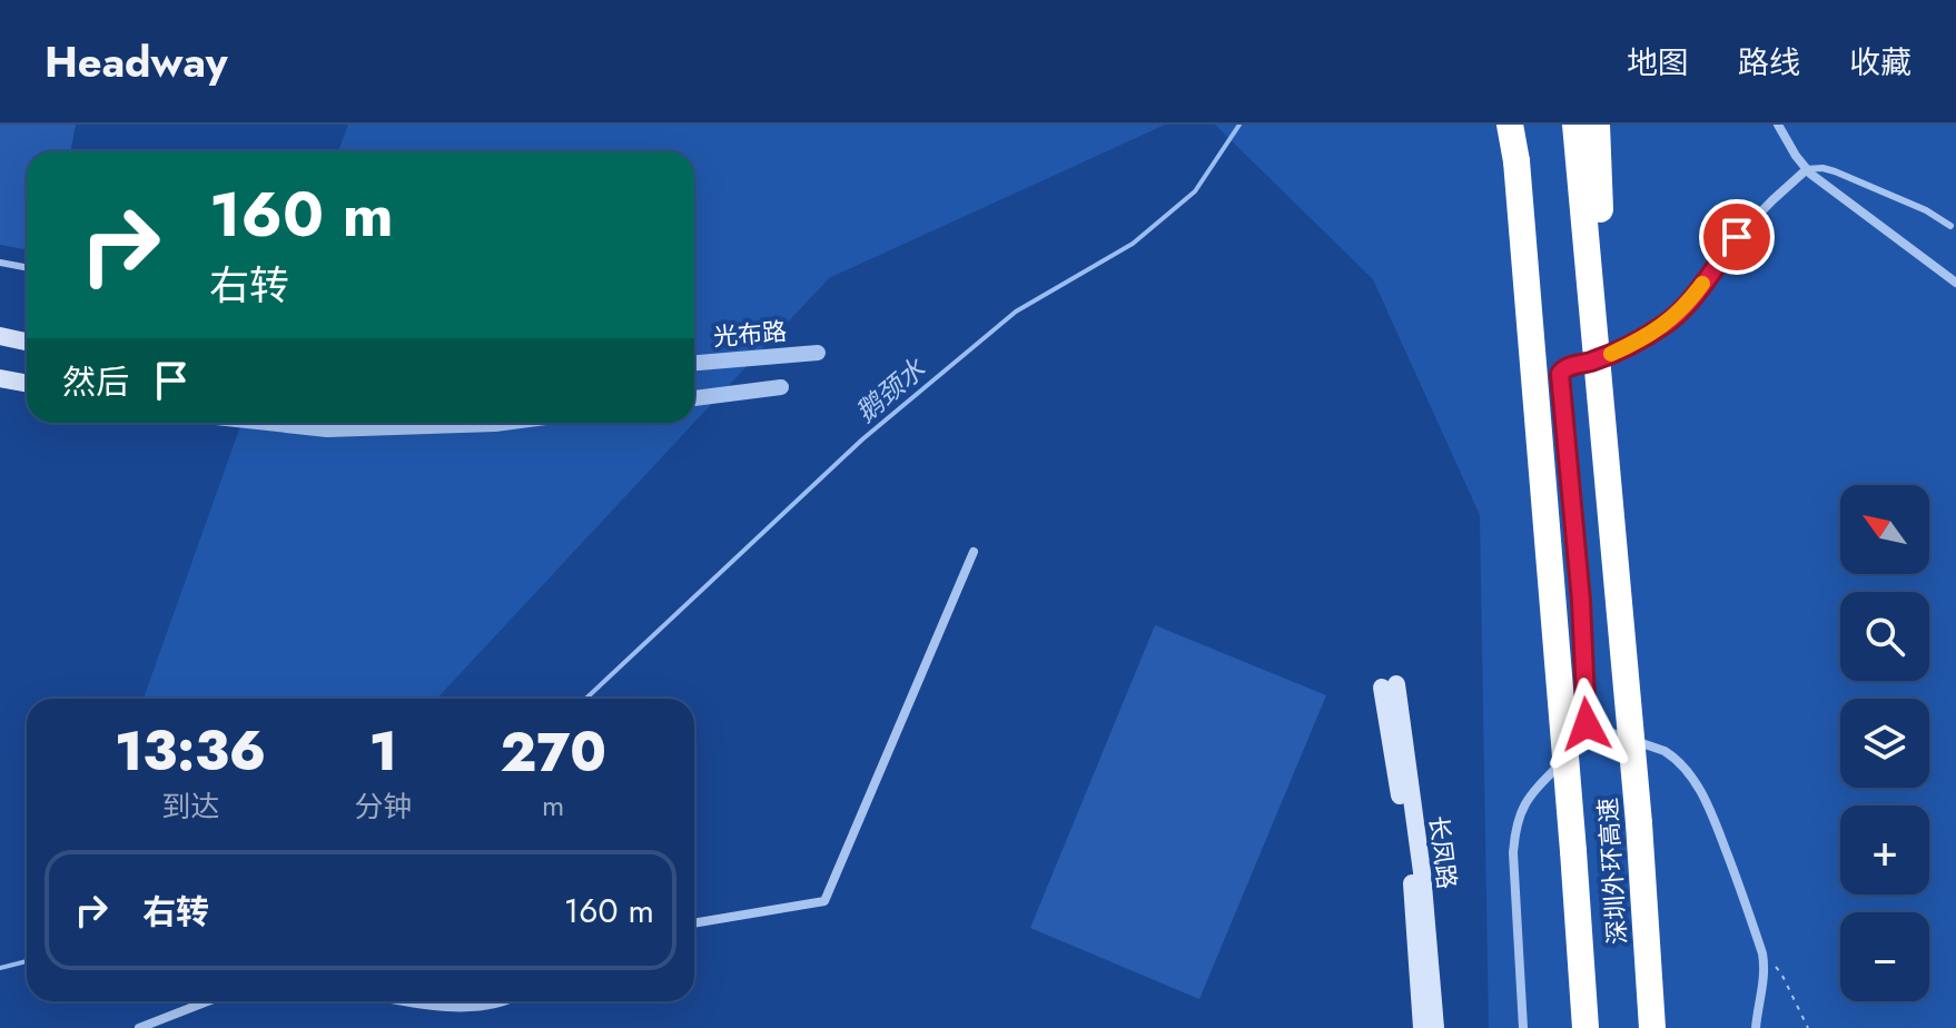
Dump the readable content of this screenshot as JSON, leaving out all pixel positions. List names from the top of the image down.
{
  "streets": {
    "highway": ["深圳外环高速"],
    "main road": ["长凤路"],
    "street": ["光布路"]
  },
  "water": ["鹅颈水"],
  "north": "top left",
  "page": {
    "header": "Headway",
    "nav": ["地图", "路线", "收藏"],
    "turn": ["160 m", "右转"],
    "then": "然后",
    "map_buttons": ["+", "−"],
    "eta": [
      "13:36",
      "到达",
      "1",
      "分钟",
      "270",
      "m"
    ],
    "list": [
      {
        "name": "右转",
        "value": "160 m"
      }
    ]
  }
}
